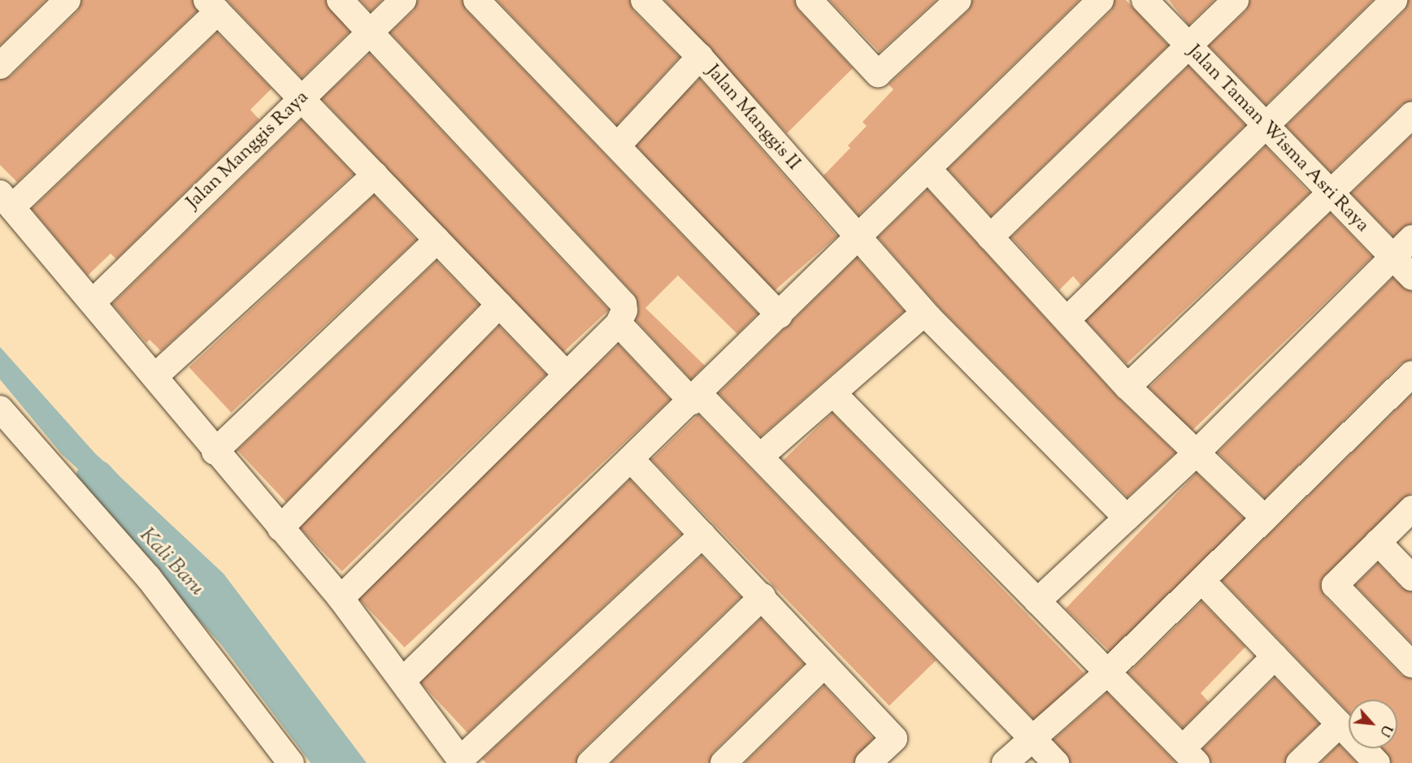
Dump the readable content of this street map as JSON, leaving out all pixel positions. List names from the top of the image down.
{
  "streets": {
    "street": ["Jalan Manggis II", "Jalan Taman Wisma Asri Raya", "Jalan Manggis Raya"]
  },
  "water": ["Kali Baru"],
  "north": "bottom right"
}
